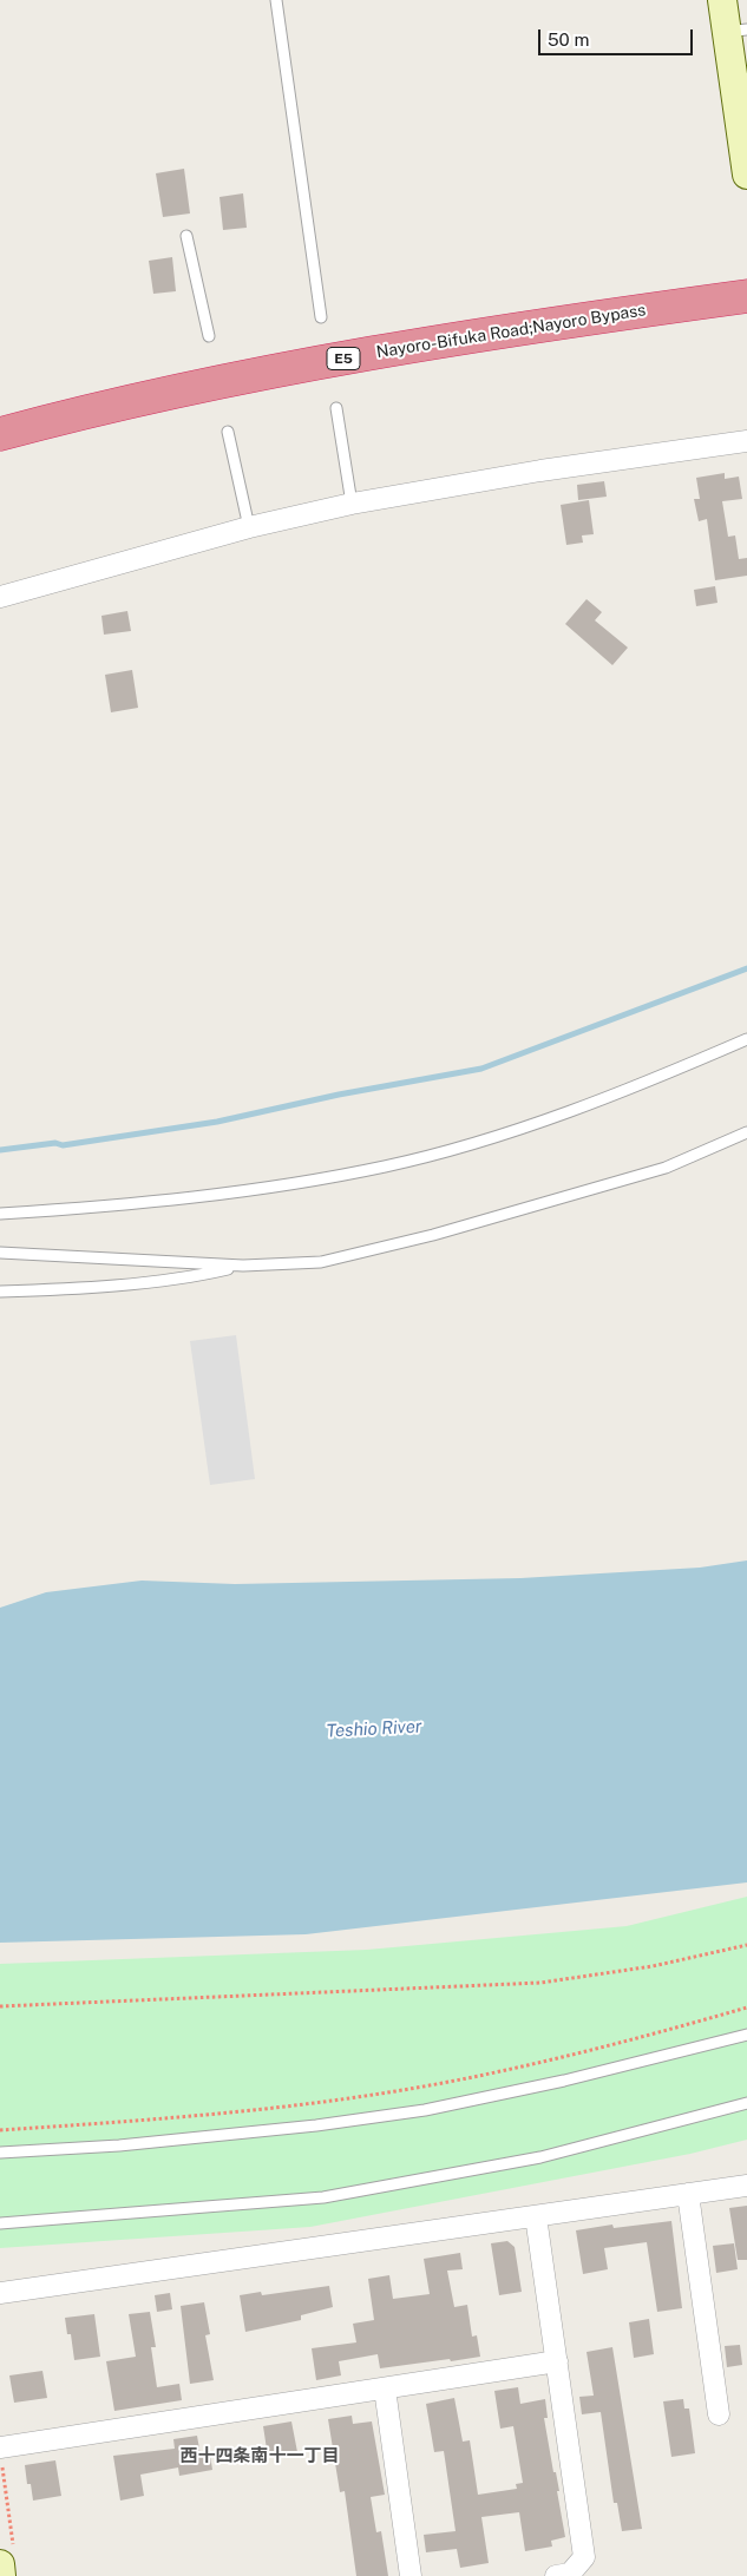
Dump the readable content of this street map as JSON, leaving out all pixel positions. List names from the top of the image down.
{
  "streets": {
    "highway": ["Nayoro-Bifuka Road;Nayoro Bypass", "E5"]
  },
  "districts": ["西十四条南十一丁目"],
  "water": ["Teshio River"],
  "scale_bar": "50 m"
}
